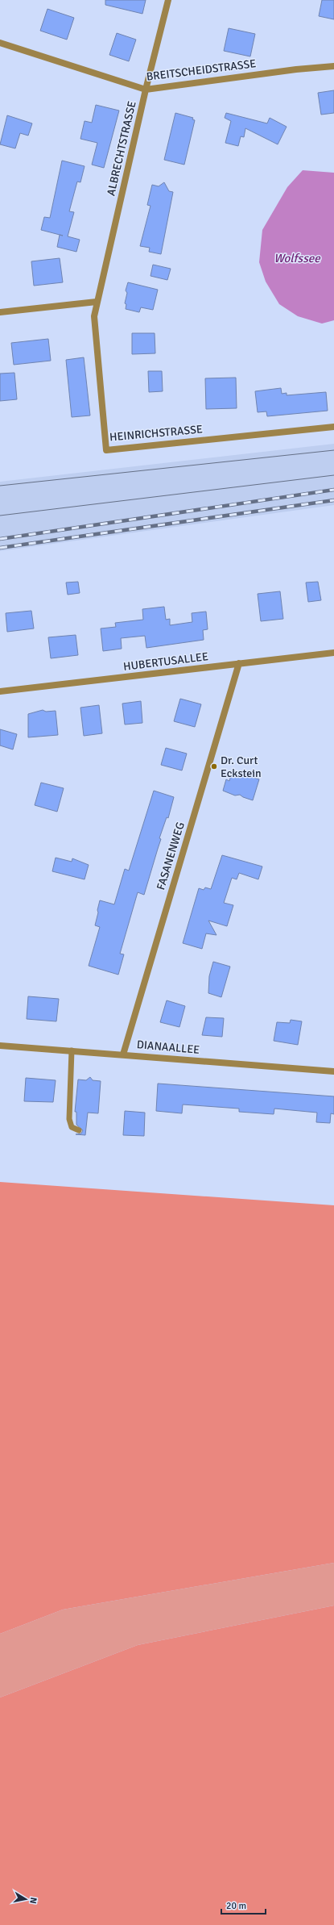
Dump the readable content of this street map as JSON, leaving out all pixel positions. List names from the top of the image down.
{
  "streets": {
    "street": [
      "BREITSCHEIDSTRASSE",
      "ALBRECHTSTRASSE",
      "HEINRICHSTRASSE",
      "HUBERTUSALLEE",
      "FASANENWEG",
      "DIANAALLEE"
    ]
  },
  "crossings": [
    ["BREITSCHEIDSTRASSE", "ALBRECHTSTRASSE"],
    ["ALBRECHTSTRASSE", "HEINRICHSTRASSE"],
    ["HUBERTUSALLEE", "FASANENWEG"],
    ["FASANENWEG", "DIANAALLEE"]
  ],
  "water": ["Wolfssee"],
  "places": ["Dr. Curt Eckstein"],
  "scale_bar": "20 m",
  "north": "right"
}
